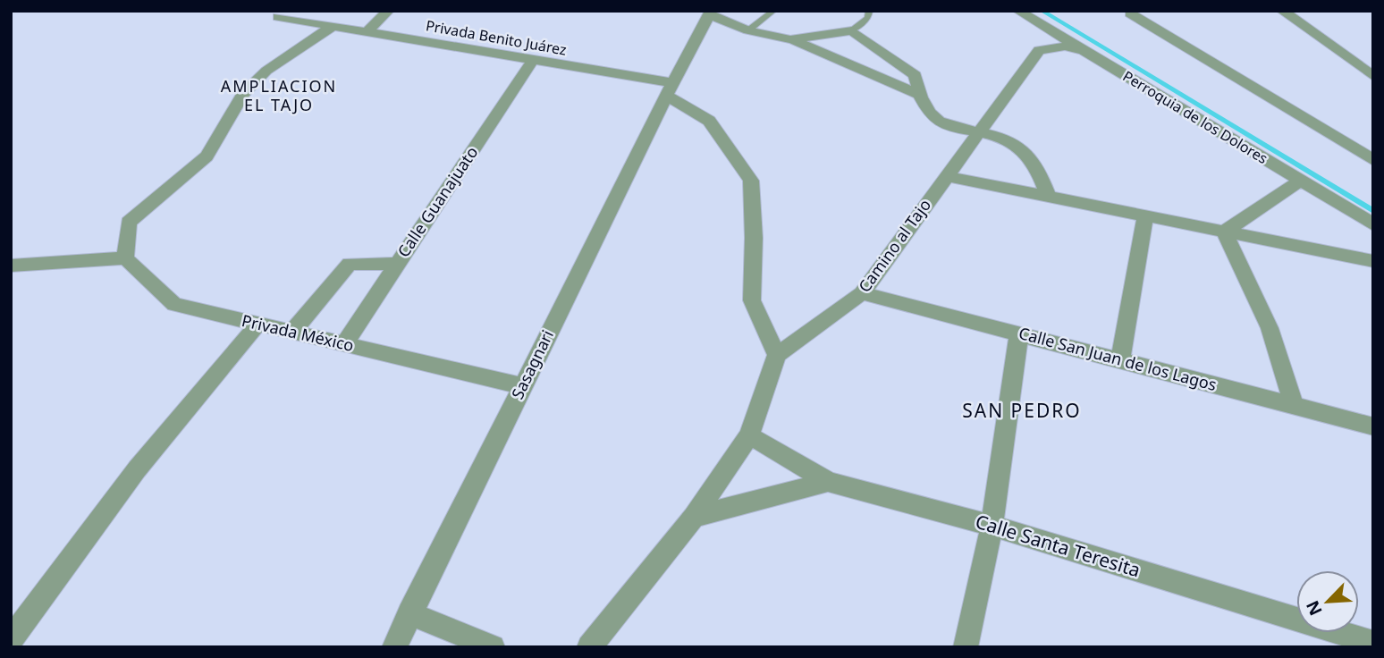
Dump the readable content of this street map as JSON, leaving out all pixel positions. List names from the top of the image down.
{
  "streets": {
    "street": [
      "Privada Benito Juárez",
      "Perroquia de los Dolores",
      "Calle Guanajuato",
      "Camino al Tajo",
      "Privada México",
      "Calle San Juan de los Lagos",
      "Sasagnari",
      "Calle Santa Teresita"
    ]
  },
  "crossings": [
    ["Privada Benito Juárez", "Calle Guanajuato"],
    ["Privada Benito Juárez", "Sasagnari"],
    ["Perroquia de los Dolores", "Camino al Tajo"],
    ["Calle Guanajuato", "Privada México"],
    ["Camino al Tajo", "Calle San Juan de los Lagos"],
    ["Privada México", "Sasagnari"]
  ],
  "districts": ["AMPLIACION EL TAJO", "SAN PEDRO"],
  "north": "bottom left"
}
